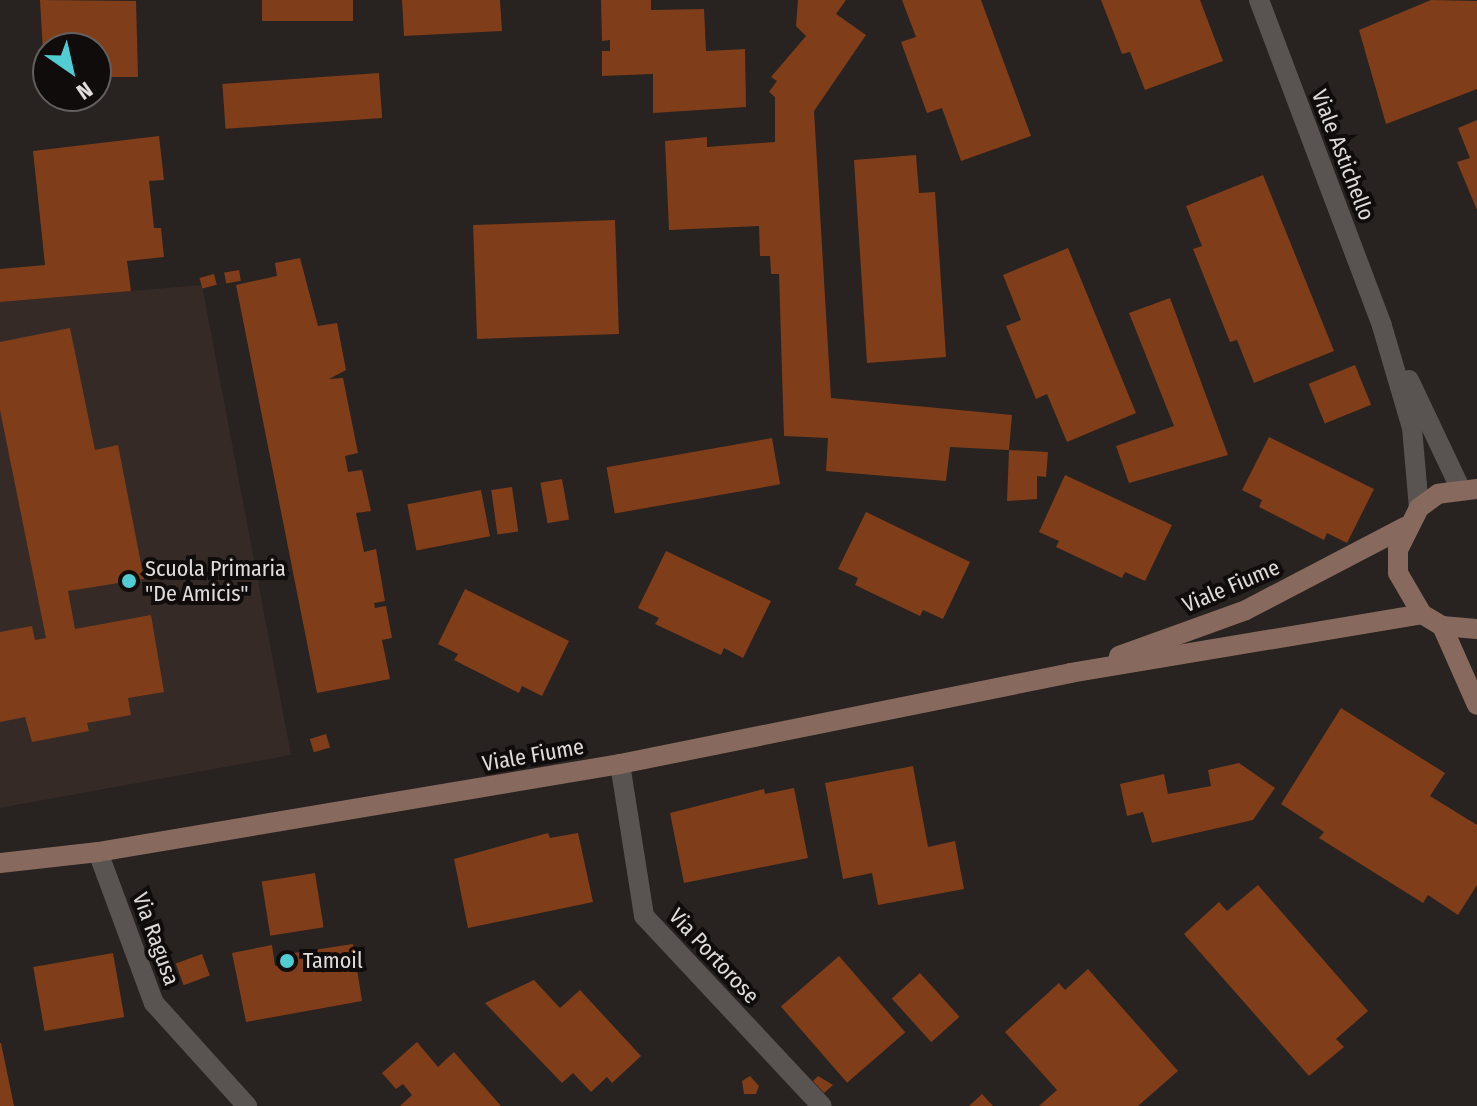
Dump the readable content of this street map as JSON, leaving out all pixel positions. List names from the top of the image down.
{
  "streets": {
    "street": [
      "Viale Astichello",
      "Viale Fiume",
      "Via Ragusa",
      "Via Portorose"
    ]
  },
  "crossings": [
    ["Viale Fiume", "Via Ragusa"],
    ["Viale Fiume", "Via Portorose"]
  ],
  "places": ["Scuola Primaria \"De Amicis\"", "Tamoil"],
  "north": "bottom right"
}
